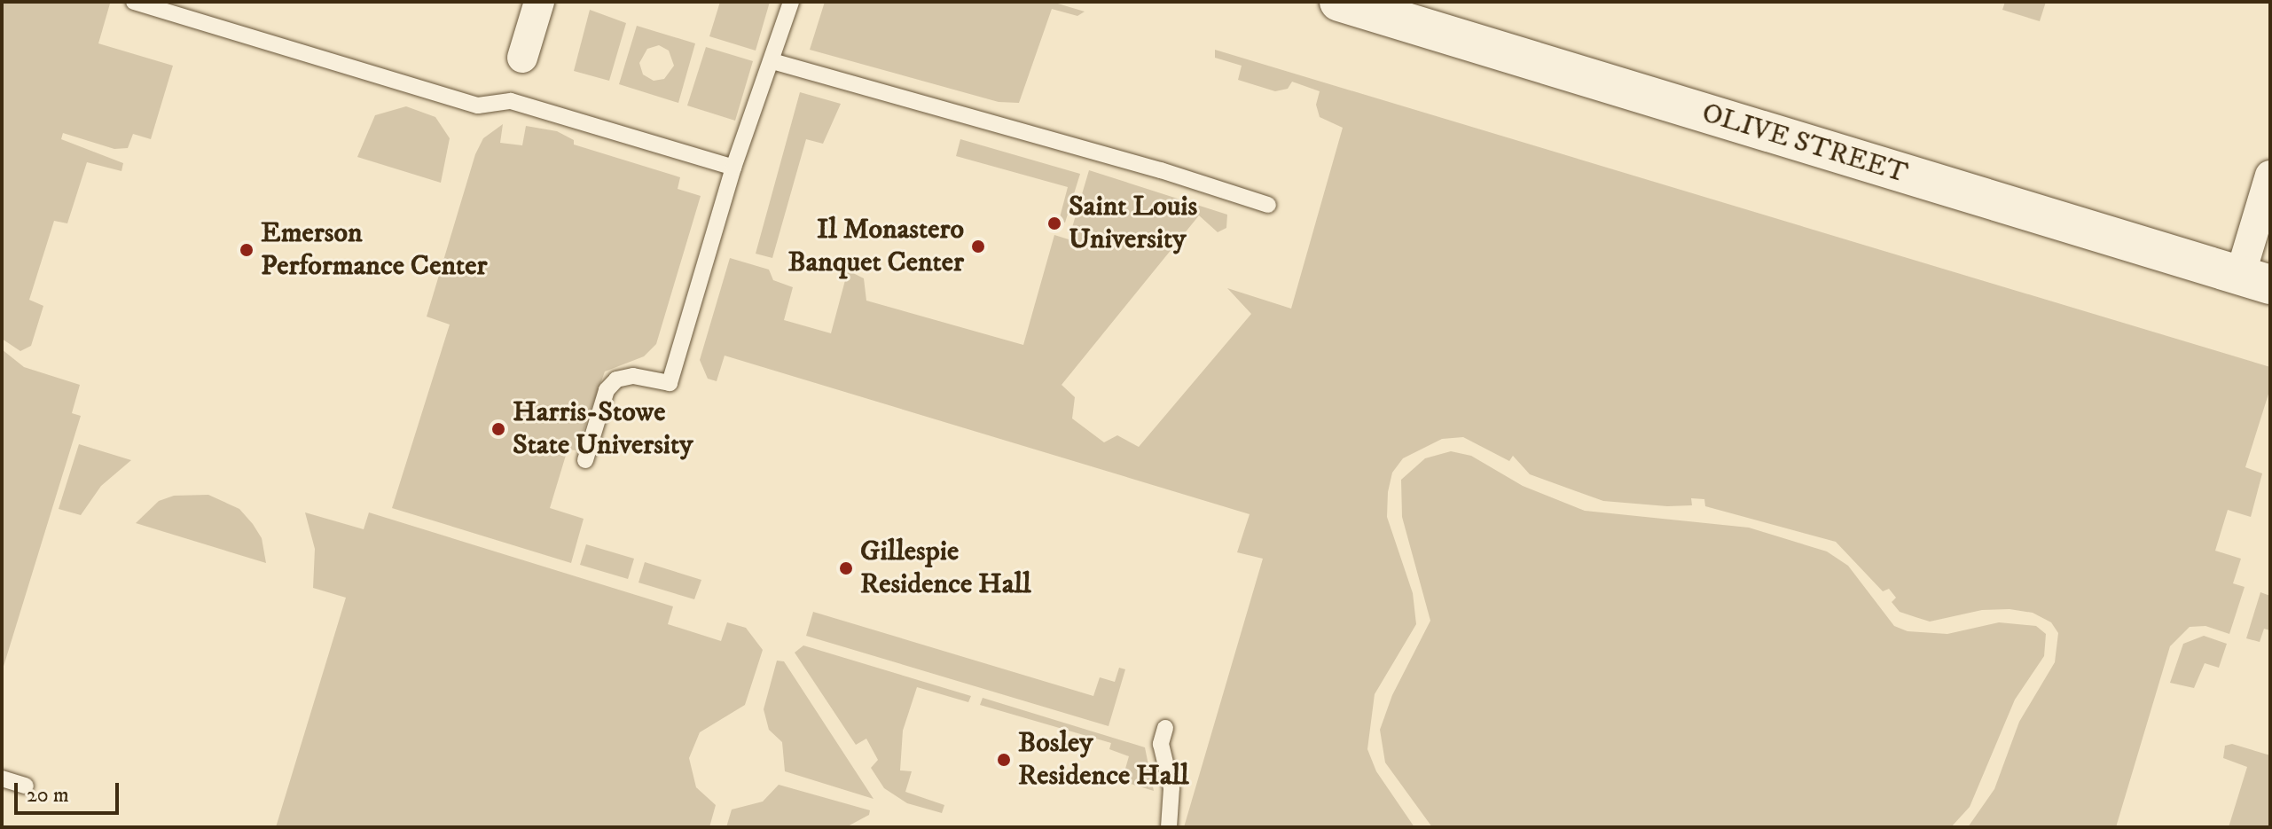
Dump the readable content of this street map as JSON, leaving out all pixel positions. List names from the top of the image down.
{
  "streets": {
    "main road": ["OLIVE STREET"]
  },
  "places": [
    "Saint Louis University",
    "Il Monastero Banquet Center",
    "Emerson Performance Center",
    "Harris-Stowe State University",
    "Gillespie Residence Hall",
    "Bosley Residence Hall"
  ],
  "scale_bar": "20 m"
}
